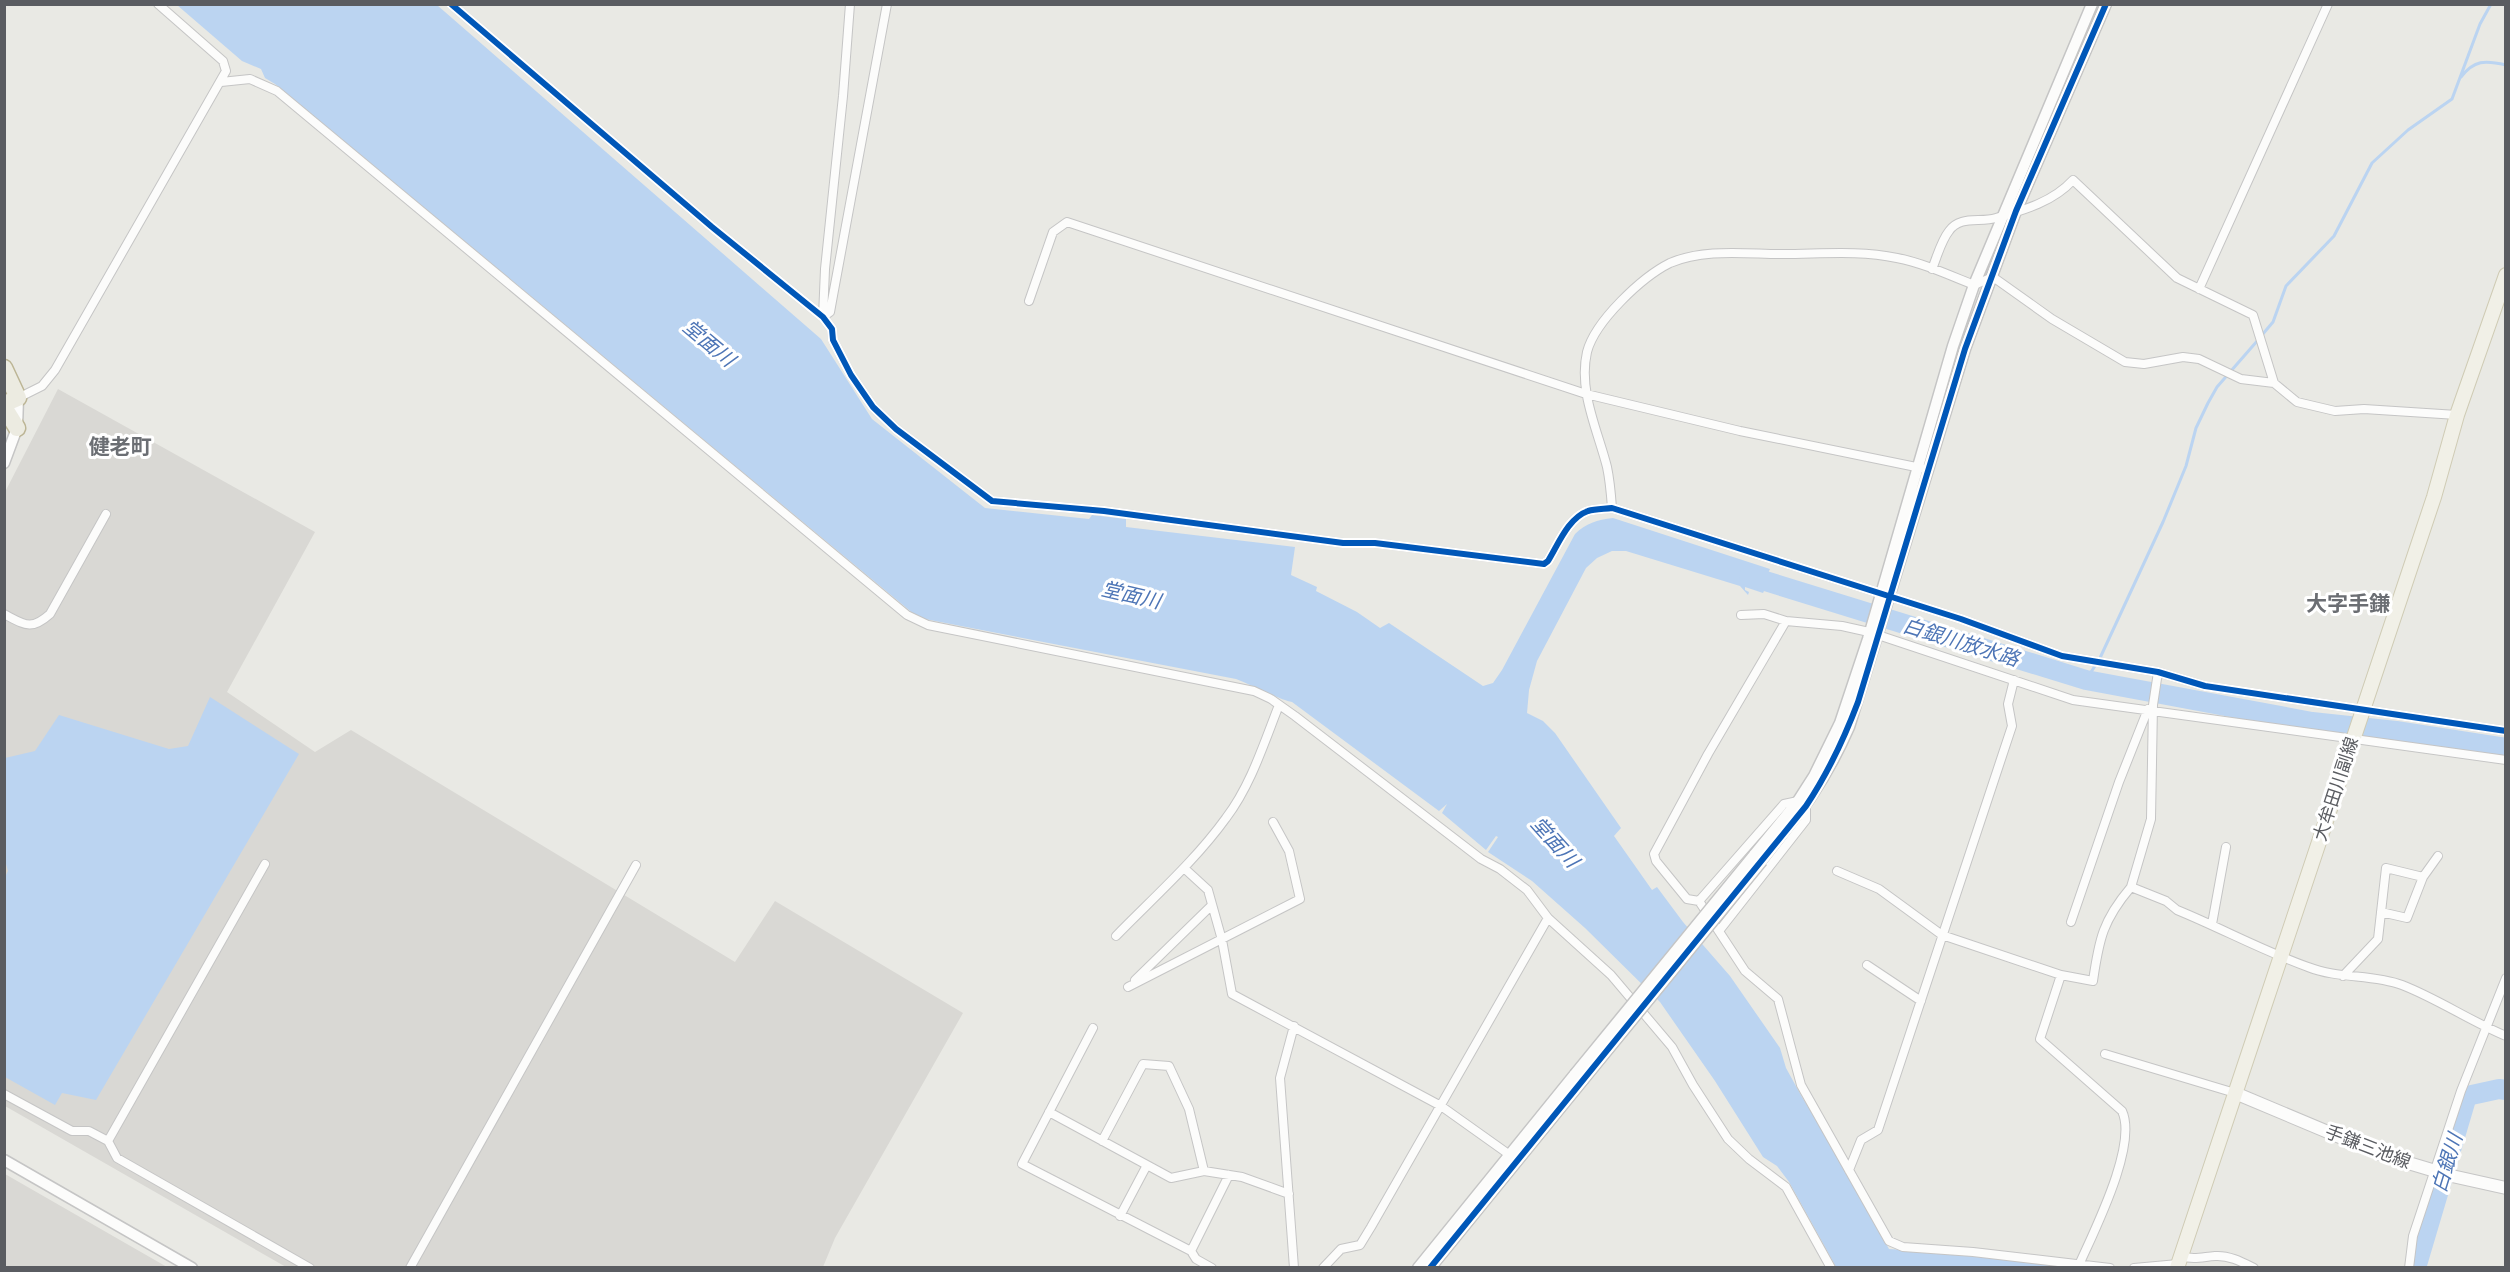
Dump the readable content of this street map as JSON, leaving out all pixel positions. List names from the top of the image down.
{
  "streets": {
    "main road": ["大牟田川副線", "手鎌三池線"]
  },
  "crossings": [
    ["大牟田川副線", "手鎌三池線"]
  ],
  "districts": ["健老町", "大字手鎌"],
  "water": ["堂面川", "白銀川放水路", "白銀川"]
}
